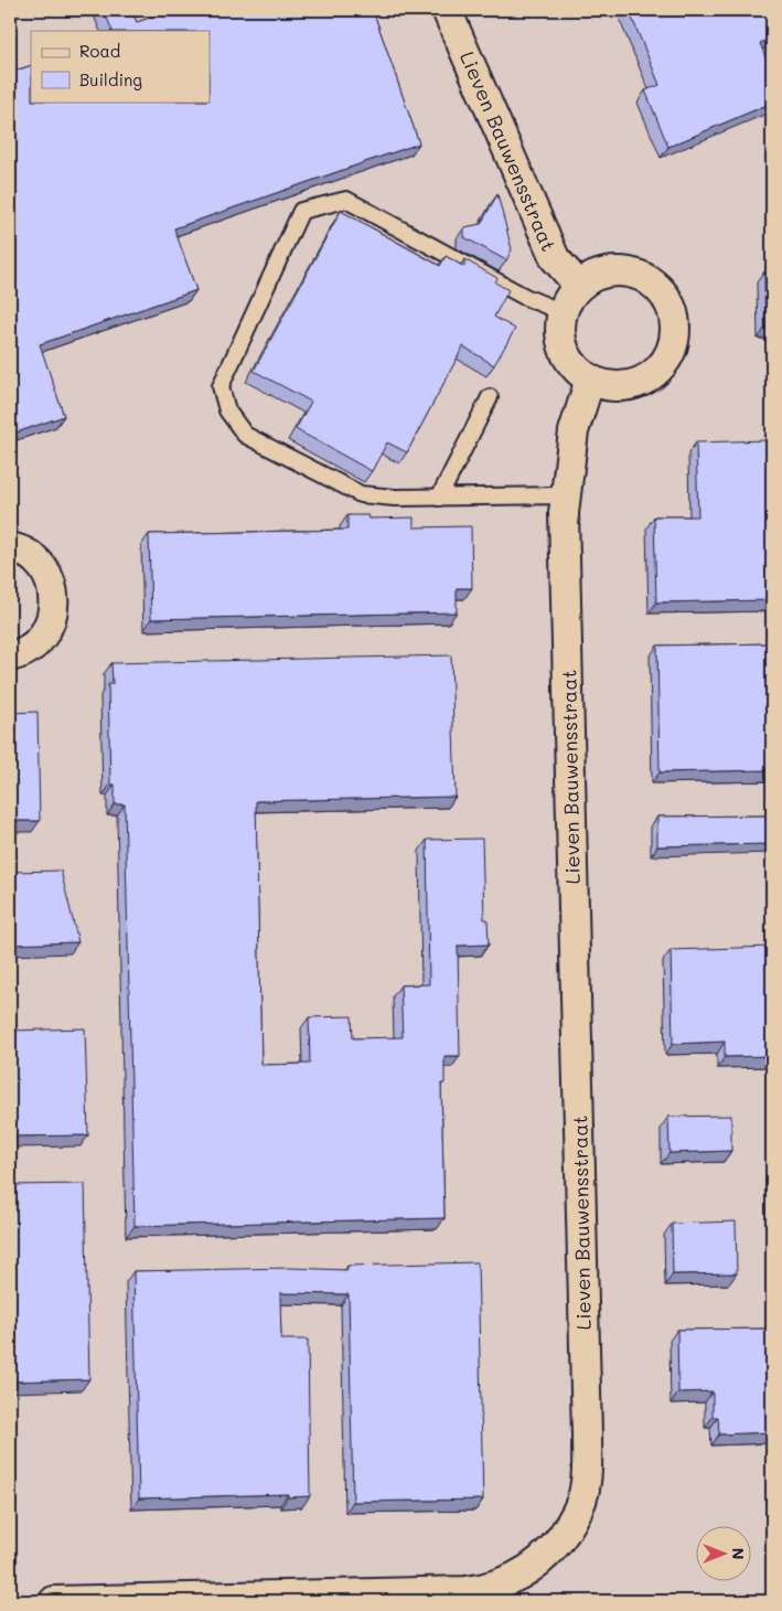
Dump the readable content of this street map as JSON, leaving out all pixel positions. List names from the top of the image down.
{
  "streets": {
    "street": ["Lieven Bauwensstraat"]
  },
  "legend": ["Road", "Building"],
  "north": "right"
}
